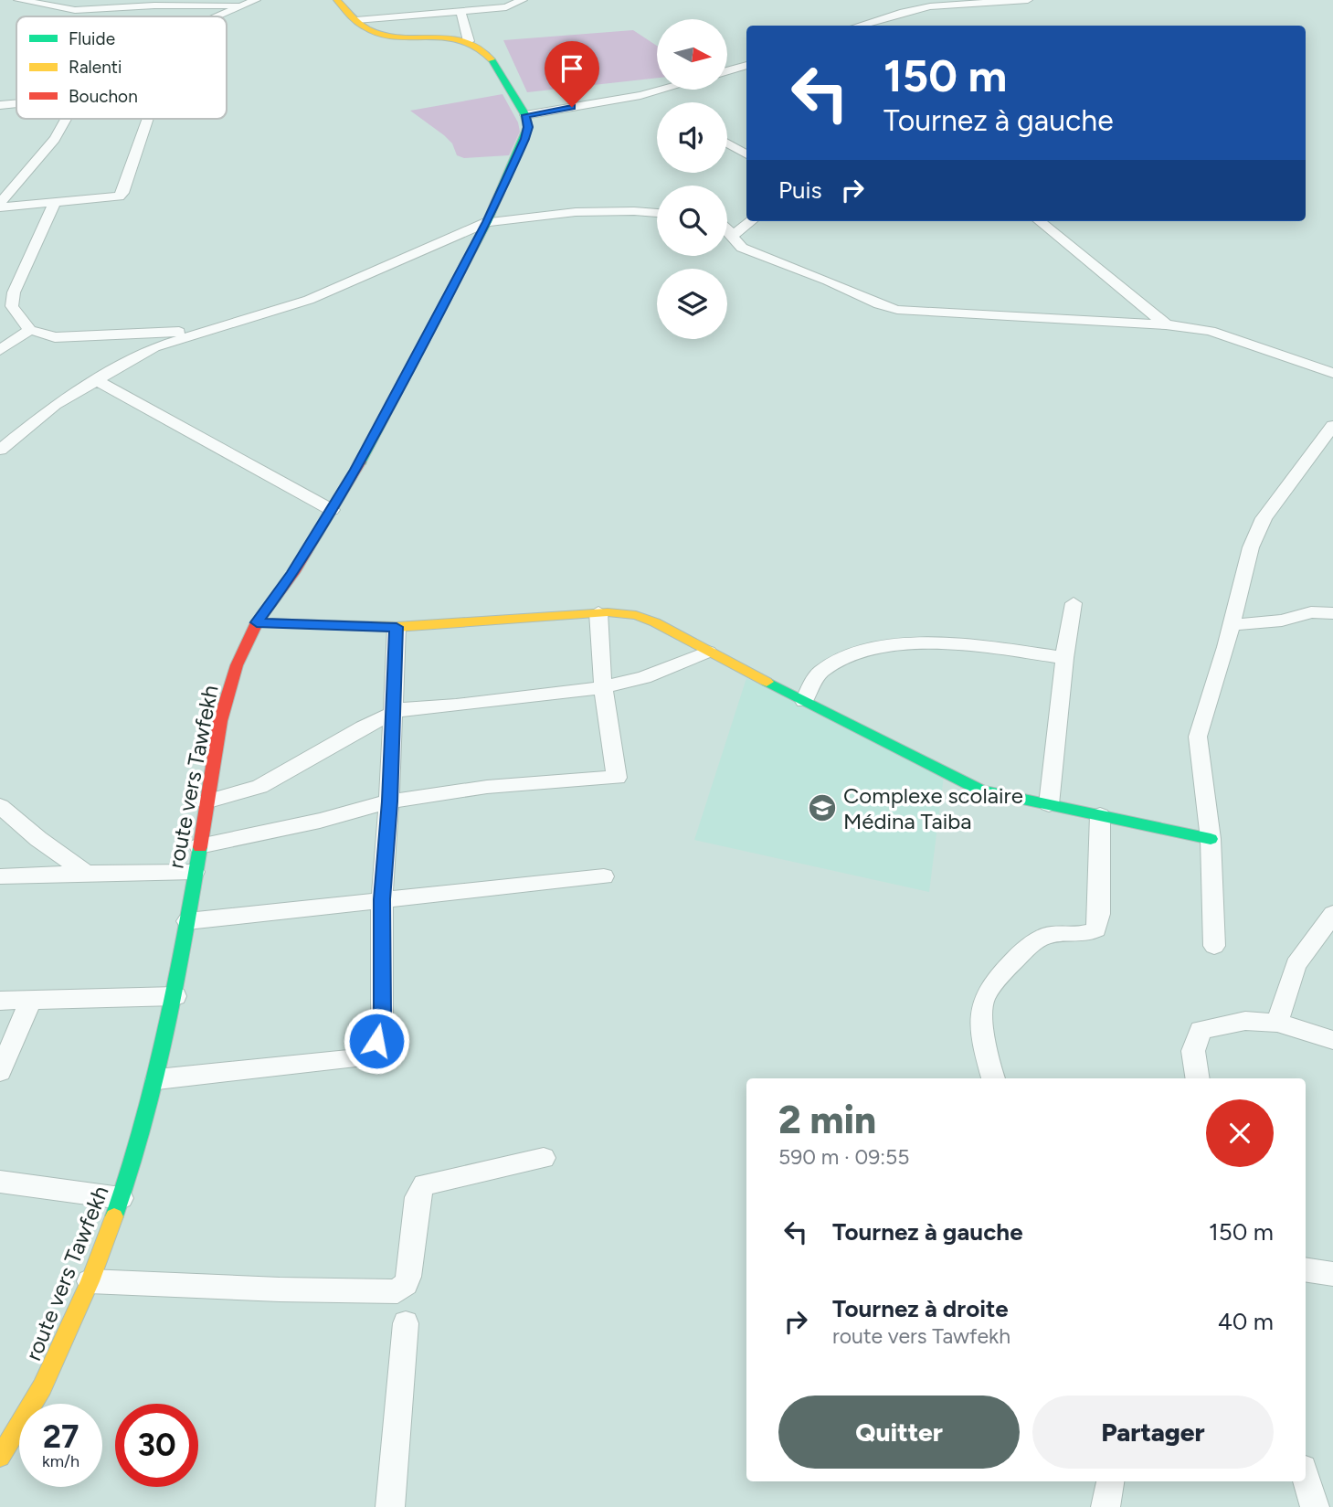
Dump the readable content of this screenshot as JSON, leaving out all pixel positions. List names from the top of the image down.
{
  "streets": {
    "street": ["route vers Tawfekh"]
  },
  "places": {
    "school or university": ["Complexe scolaire Médina Taiba"]
  },
  "legend": ["Fluide", "Ralenti", "Bouchon"],
  "north": "right",
  "page": {
    "turn": ["150 m", "Tournez à gauche"],
    "then": "Puis",
    "heading": ["2 min", "590 m · 09:55"],
    "list": [
      {
        "name": "Tournez à gauche",
        "value": "150 m"
      },
      {
        "name": "Tournez à droite",
        "note": "route vers Tawfekh",
        "value": "40 m"
      }
    ],
    "buttons": ["Quitter", "Partager"],
    "speed": "27 km/h",
    "limit": "30"
  }
}
